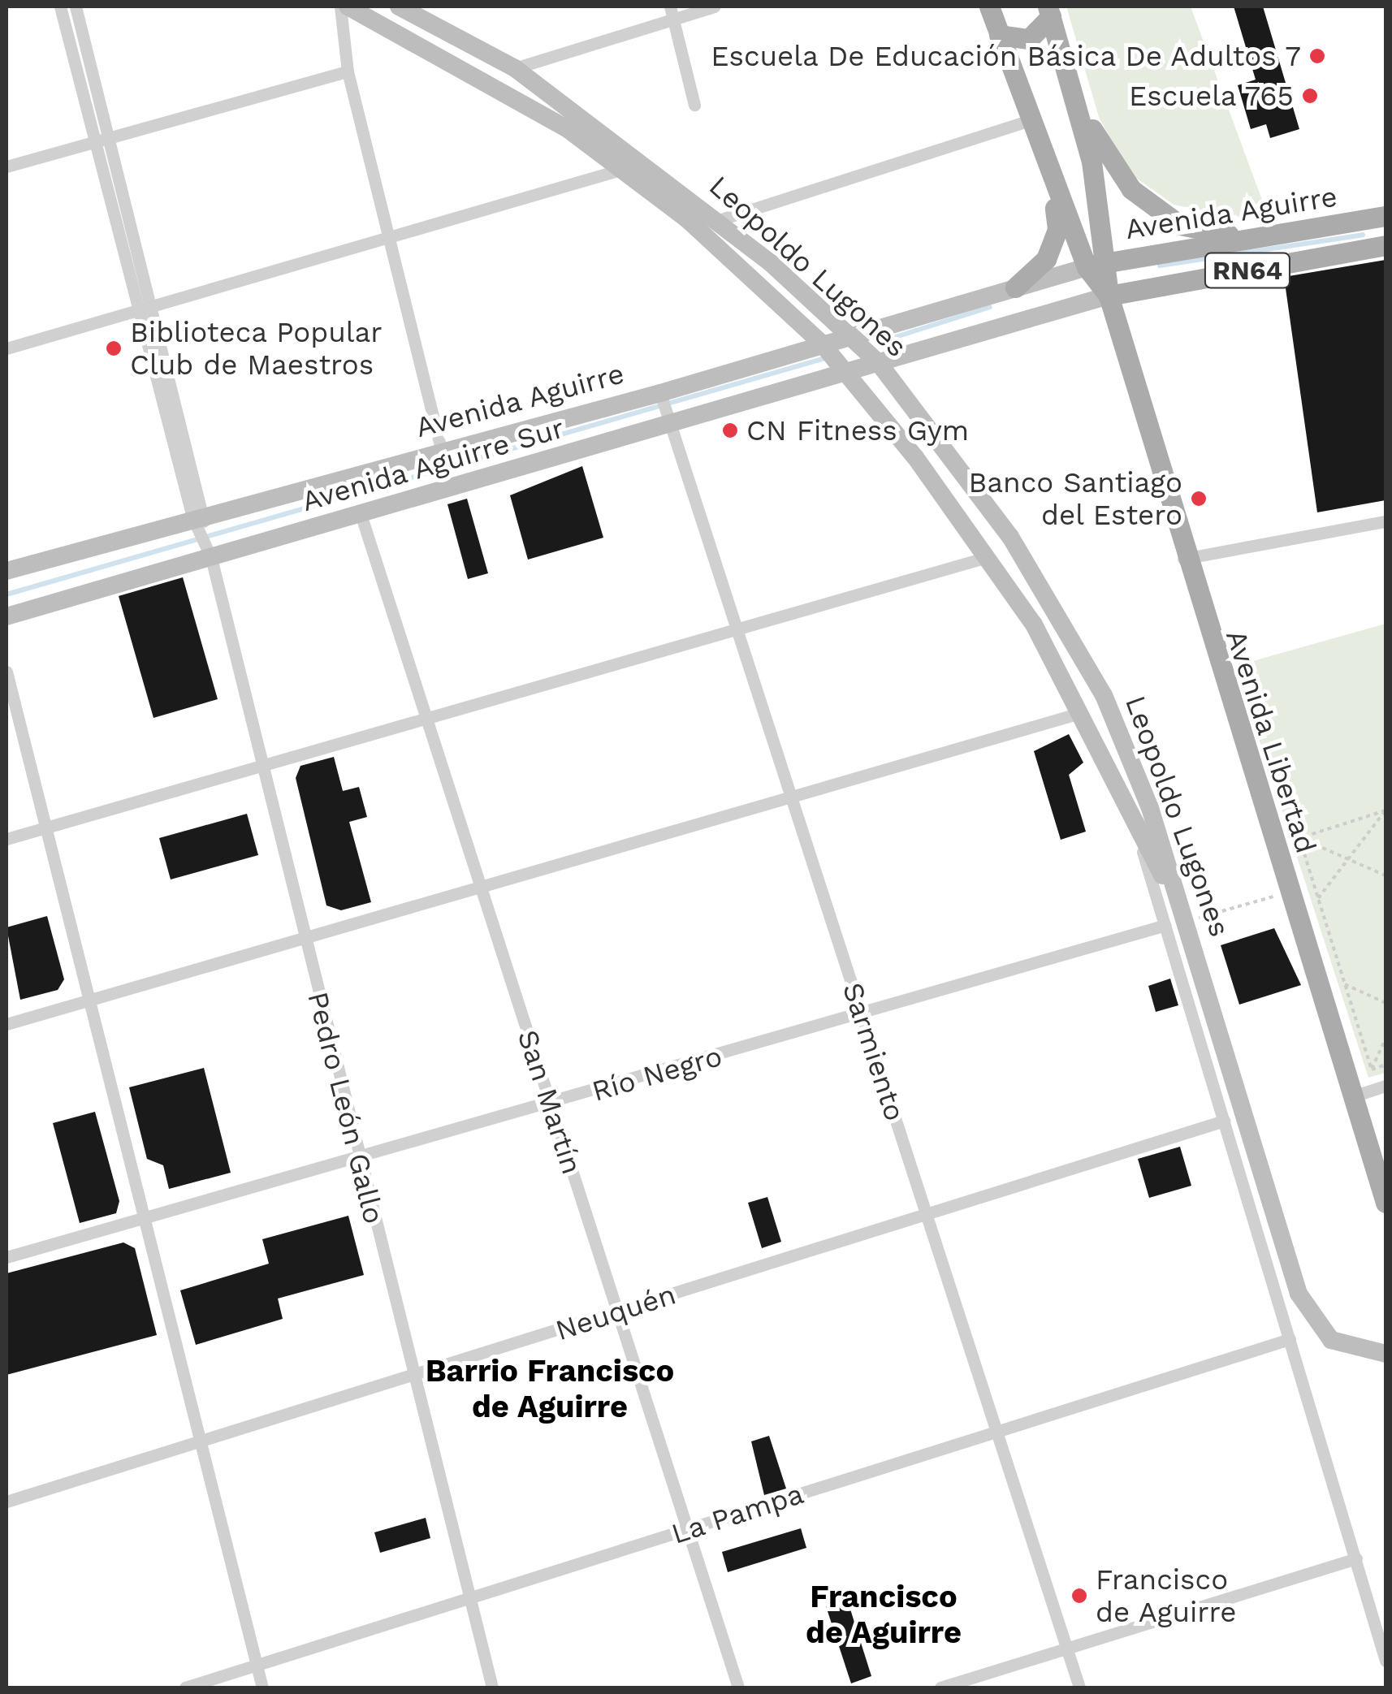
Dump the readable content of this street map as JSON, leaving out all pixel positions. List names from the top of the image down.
{
  "streets": {
    "main road": [
      "Avenida Aguirre",
      "Leopoldo Lugones",
      "RN64",
      "Avenida Aguirre Sur",
      "Avenida Libertad"
    ],
    "street": [
      "Sarmiento",
      "Río Negro",
      "San Martín",
      "Pedro León Gallo",
      "Neuquén",
      "La Pampa"
    ]
  },
  "crossings": [
    ["Avenida Aguirre", "Leopoldo Lugones"],
    ["Avenida Aguirre", "Avenida Aguirre Sur"],
    ["Avenida Aguirre", "Avenida Libertad"],
    ["Avenida Aguirre", "Sarmiento"],
    ["Avenida Aguirre", "Pedro León Gallo"],
    ["Leopoldo Lugones", "Avenida Aguirre Sur"],
    ["Avenida Aguirre Sur", "Avenida Libertad"],
    ["Avenida Aguirre Sur", "Sarmiento"],
    ["Avenida Aguirre Sur", "San Martín"],
    ["Avenida Aguirre Sur", "Pedro León Gallo"],
    ["Sarmiento", "Río Negro"],
    ["Sarmiento", "Neuquén"],
    ["Sarmiento", "La Pampa"],
    ["Río Negro", "San Martín"],
    ["Río Negro", "Pedro León Gallo"],
    ["San Martín", "Neuquén"],
    ["San Martín", "La Pampa"],
    ["Pedro León Gallo", "Neuquén"],
    ["Pedro León Gallo", "La Pampa"]
  ],
  "districts": ["Barrio Francisco de Aguirre", "Francisco de Aguirre"],
  "places": [
    "Escuela De Educación Básica De Adultos 7",
    "Escuela 765",
    "Biblioteca Popular Club de Maestros",
    "CN Fitness Gym",
    "Banco Santiago del Estero",
    "Francisco de Aguirre"
  ]
}
